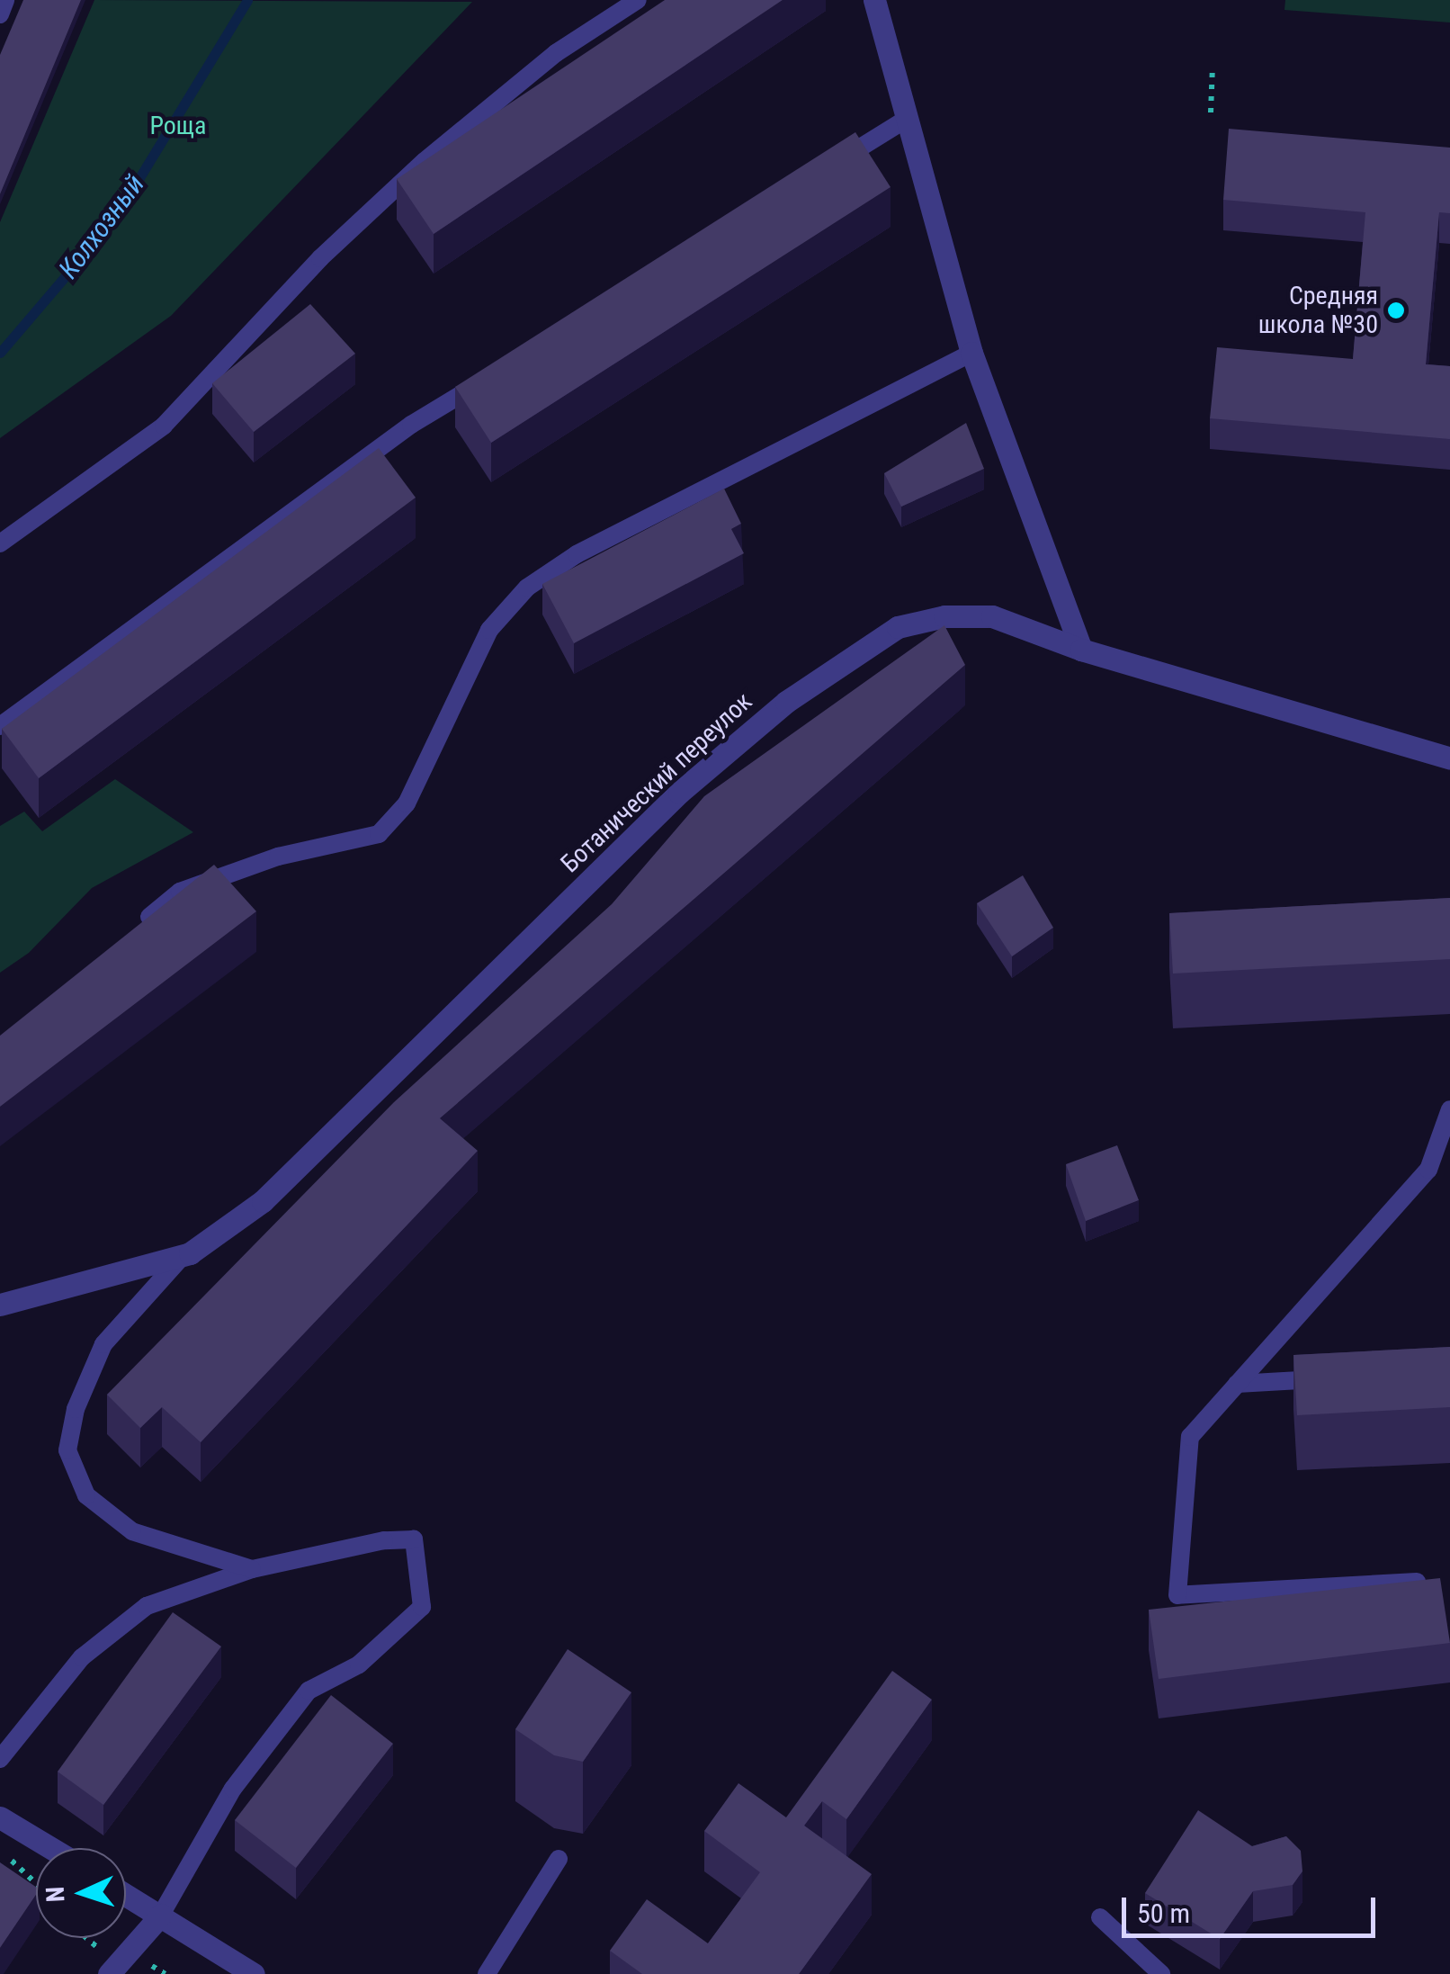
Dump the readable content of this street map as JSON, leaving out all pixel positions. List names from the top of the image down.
{
  "streets": {
    "street": ["Ботанический переулок"]
  },
  "water": ["Колхозный"],
  "parks": ["Роща"],
  "places": ["Средняя школа №30"],
  "scale_bar": "50 m",
  "north": "left"
}
